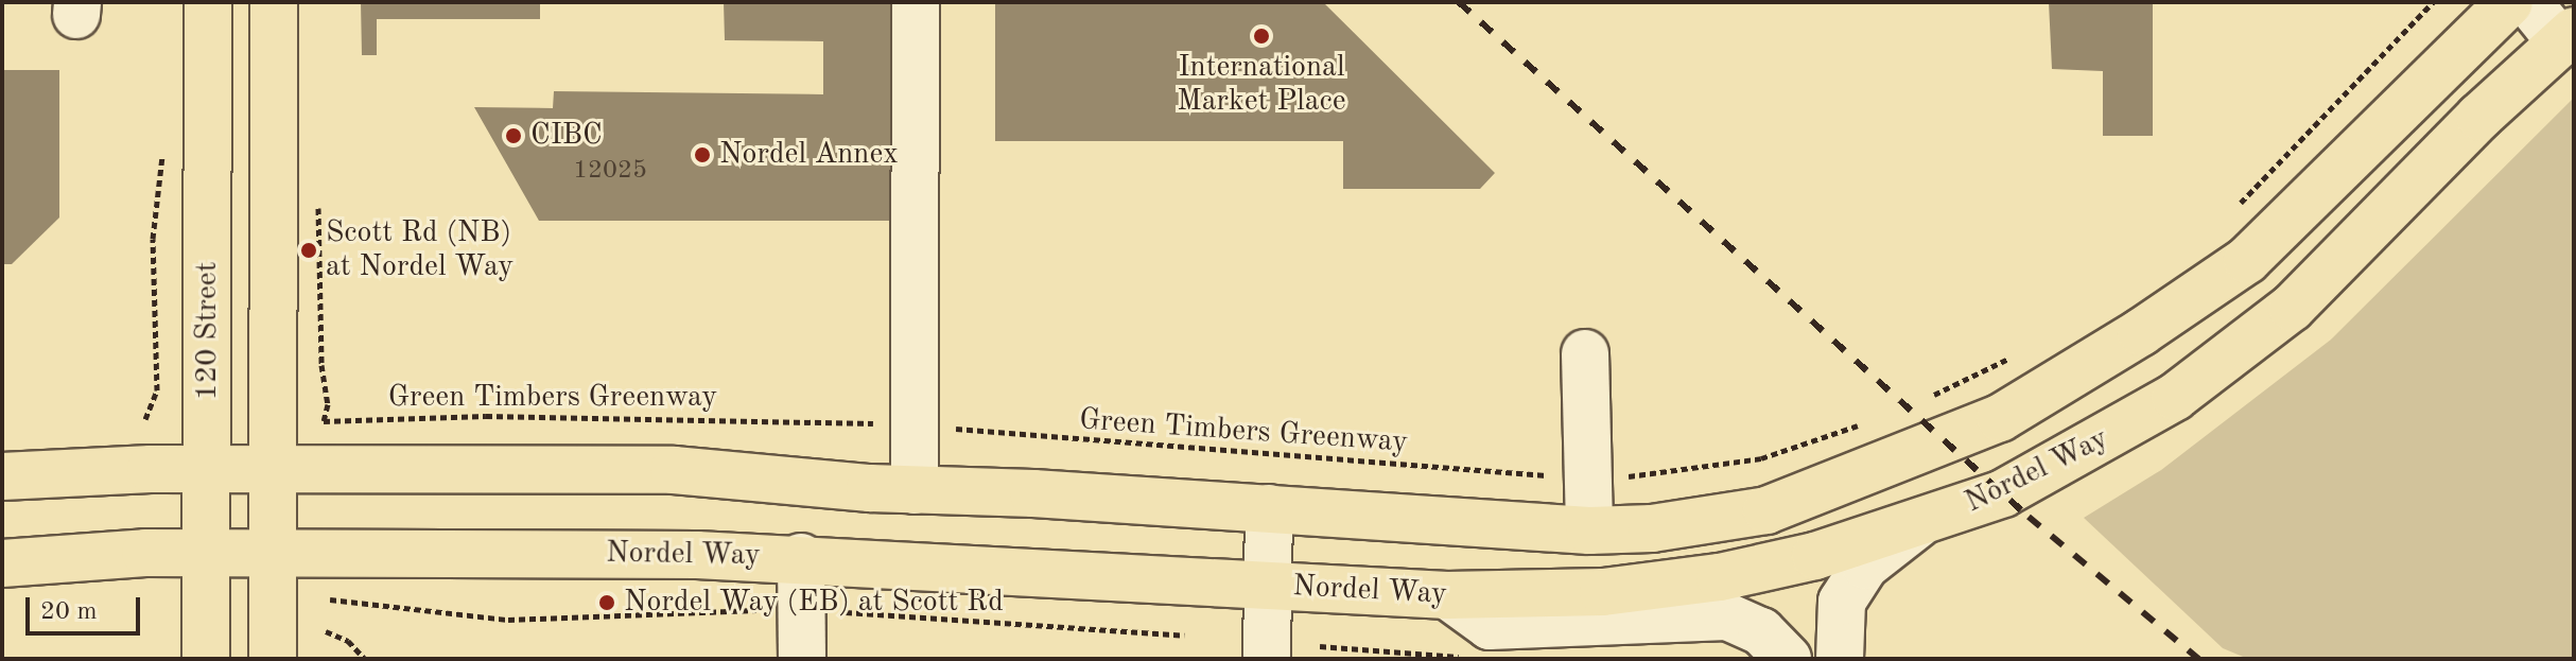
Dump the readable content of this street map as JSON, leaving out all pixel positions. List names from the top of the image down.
{
  "streets": {
    "main road": ["120 Street", "Nordel Way"],
    "path": ["Green Timbers Greenway"]
  },
  "crossings": [
    ["120 Street", "Nordel Way"]
  ],
  "places": [
    "International Market Place",
    "CIBC",
    "Nordel Annex",
    "Scott Rd (NB) at Nordel Way",
    "Nordel Way (EB) at Scott Rd"
  ],
  "house_numbers": ["12025"],
  "scale_bar": "20 m"
}
